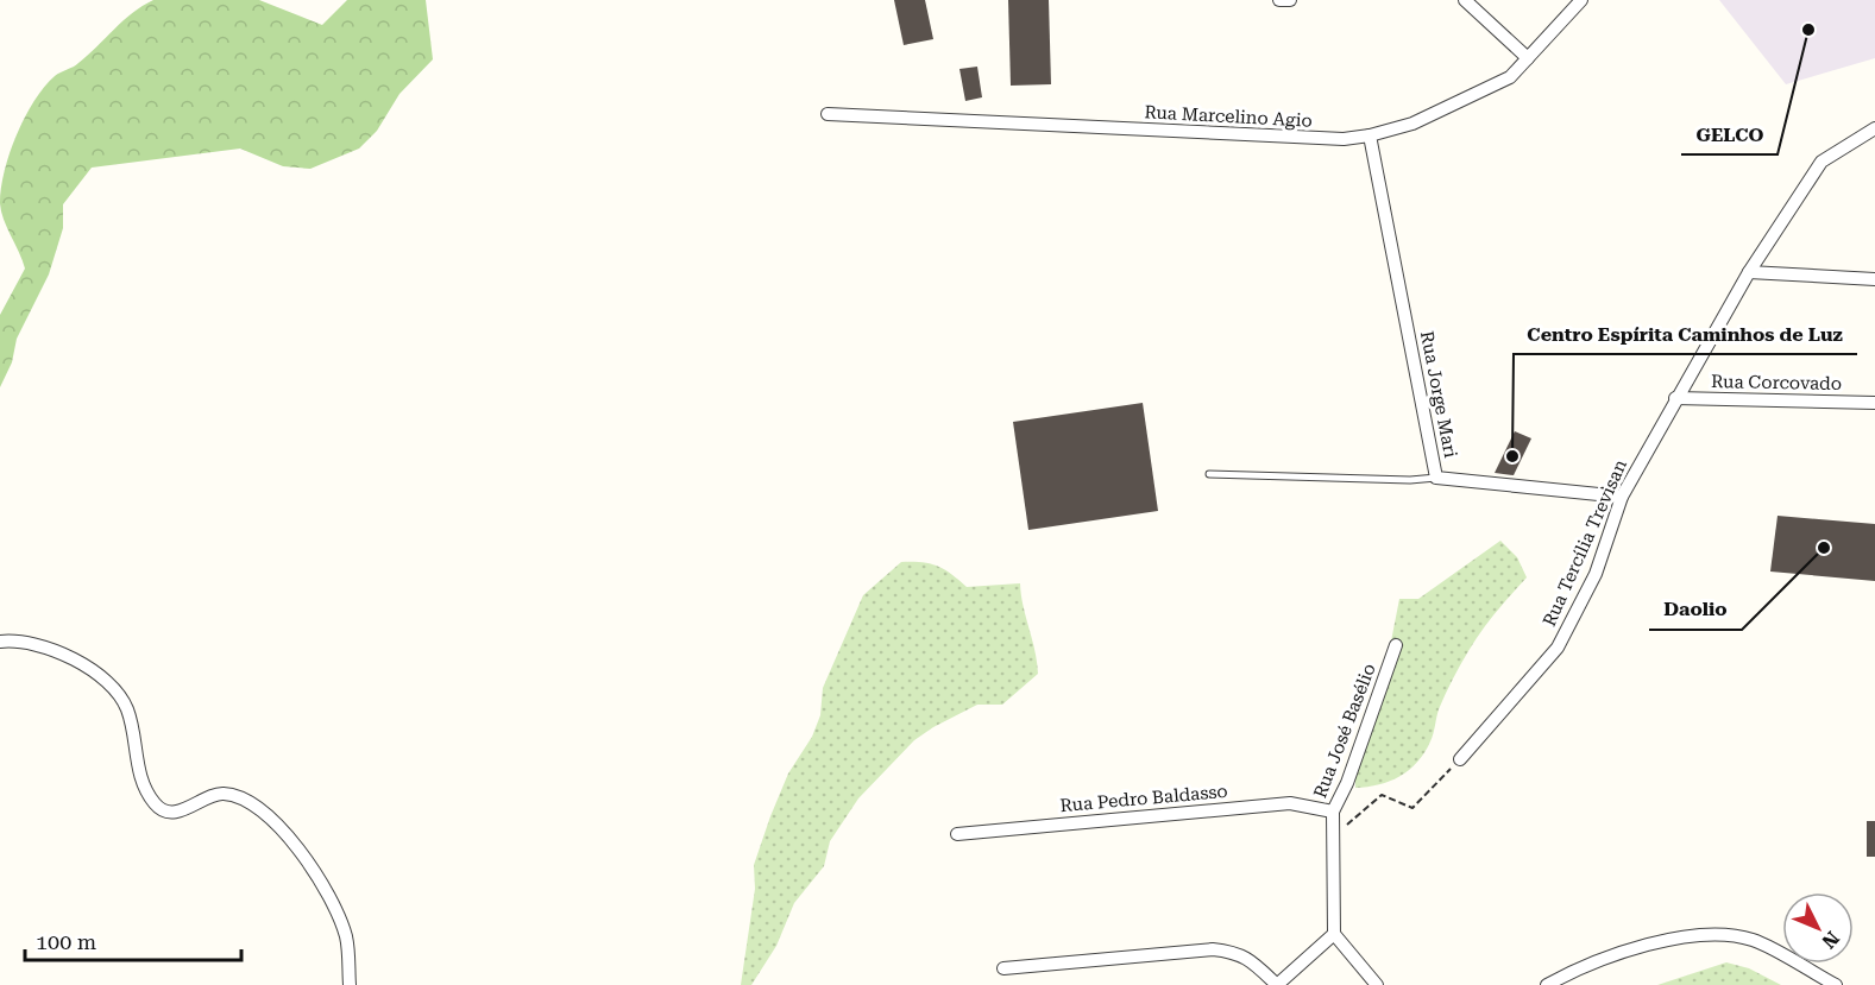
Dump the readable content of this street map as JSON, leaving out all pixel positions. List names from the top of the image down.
{
  "streets": {
    "street": [
      "Rua Marcelino Agio",
      "Rua Corcovado",
      "Rua Jorge Mari",
      "Rua Tercília Trevisan",
      "Rua José Basélio",
      "Rua Pedro Baldasso"
    ]
  },
  "crossings": [
    ["Rua Marcelino Agio", "Rua Jorge Mari"],
    ["Rua Corcovado", "Rua Tercília Trevisan"],
    ["Rua Jorge Mari", "Rua Tercília Trevisan"],
    ["Rua José Basélio", "Rua Pedro Baldasso"]
  ],
  "places": ["GELCO", "Centro Espírita Caminhos de Luz", "Daolio"],
  "scale_bar": "100 m",
  "north": "bottom right"
}
